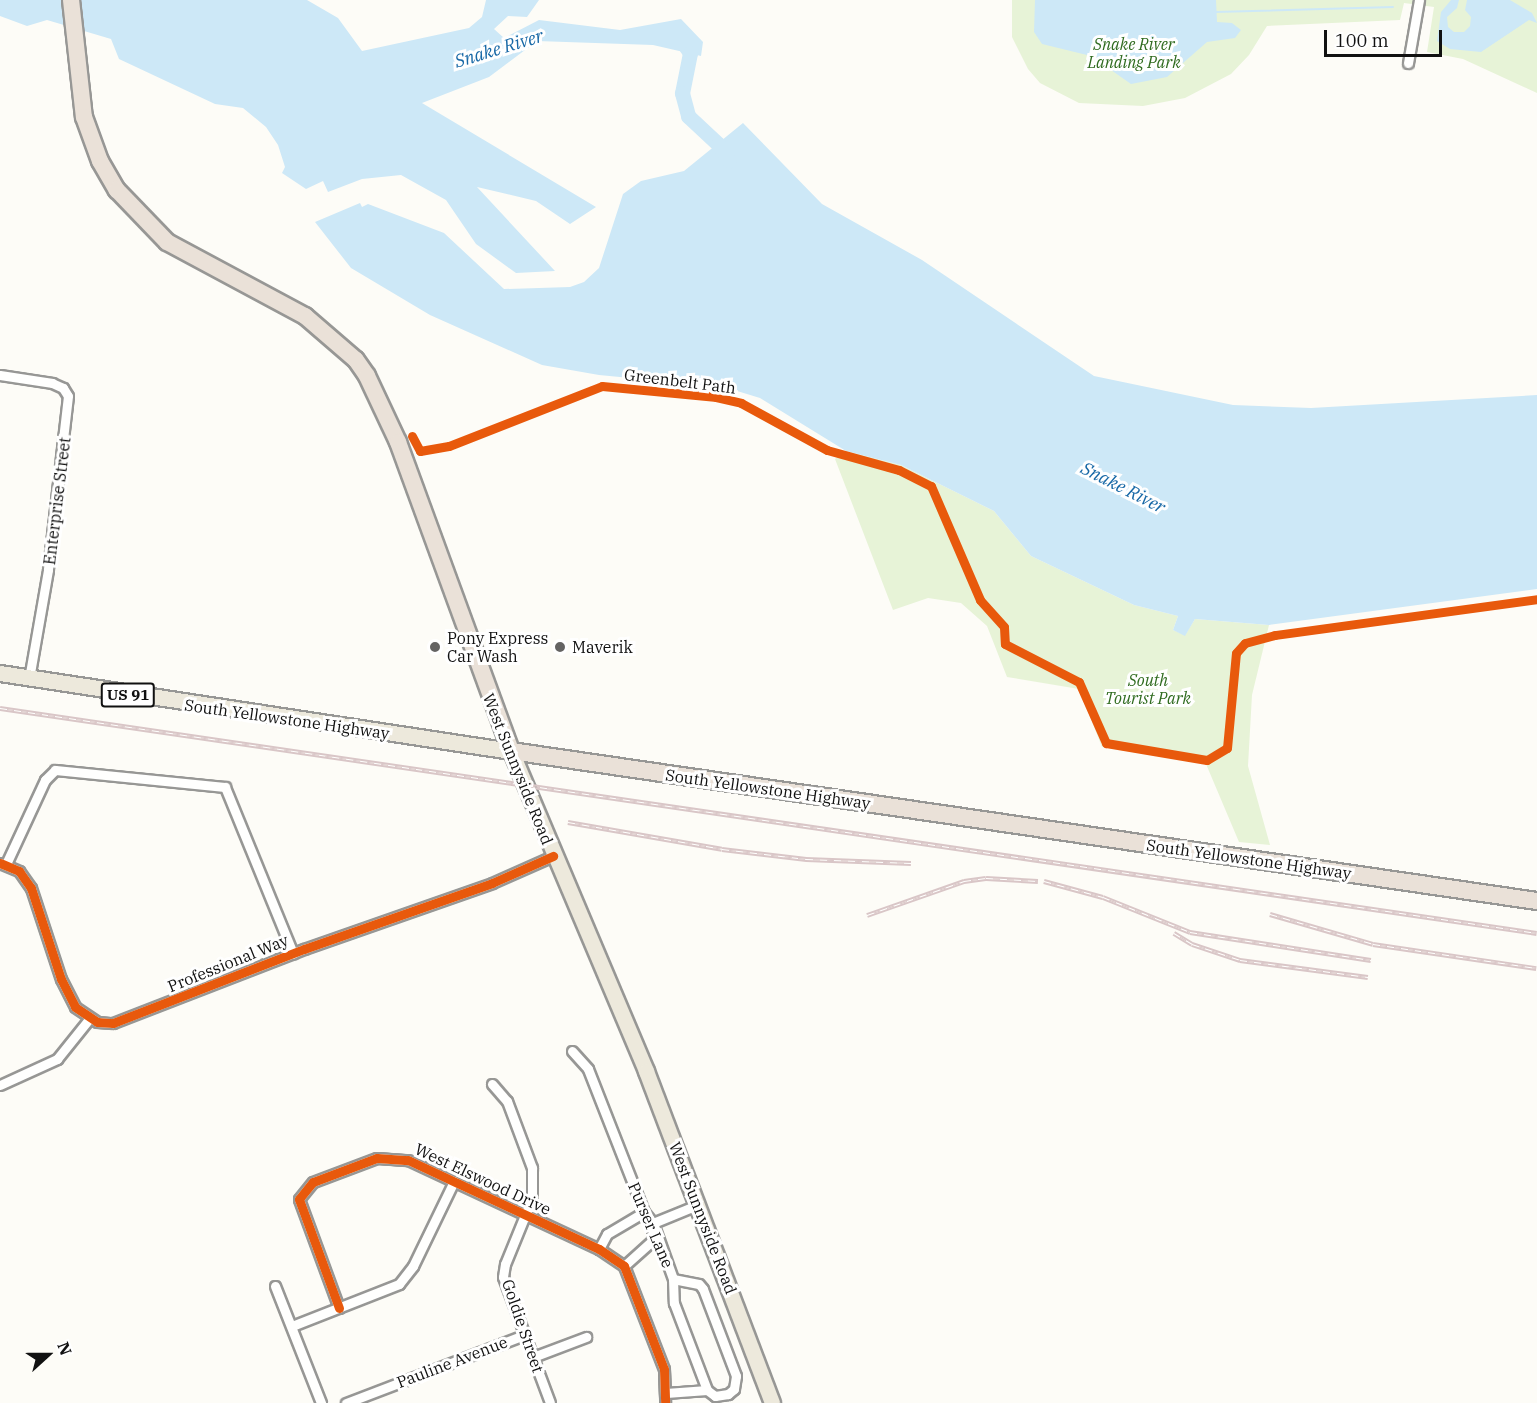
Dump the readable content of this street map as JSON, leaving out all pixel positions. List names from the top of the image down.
{
  "streets": {
    "highway": ["South Yellowstone Highway", "West Sunnyside Road"],
    "main road": ["US 91"],
    "street": [
      "Enterprise Street",
      "Professional Way",
      "West Elswood Drive",
      "Purser Lane",
      "Goldie Street",
      "Pauline Avenue"
    ],
    "cycle path": ["Greenbelt Path"]
  },
  "crossings": [
    ["Enterprise Street", "South Yellowstone Highway"],
    ["South Yellowstone Highway", "West Sunnyside Road"],
    ["West Sunnyside Road", "Professional Way"],
    ["West Elswood Drive", "Goldie Street"],
    ["Goldie Street", "Pauline Avenue"]
  ],
  "water": ["Snake River"],
  "parks": ["Snake River Landing Park", "South Tourist Park"],
  "places": ["Pony Express Car Wash", "Maverik"],
  "scale_bar": "100 m",
  "north": "right"
}
